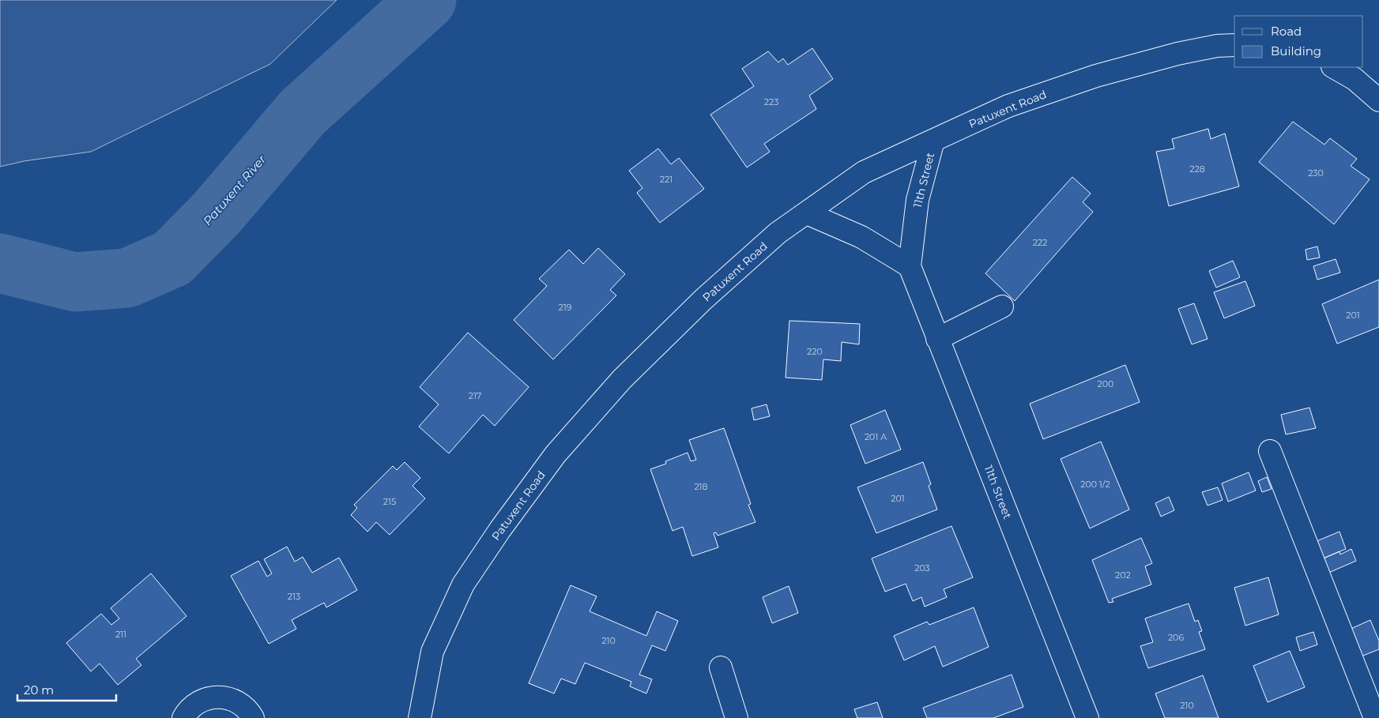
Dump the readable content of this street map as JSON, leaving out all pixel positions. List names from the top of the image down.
{
  "streets": {
    "street": ["Patuxent Road", "11th Street"]
  },
  "crossings": [
    ["Patuxent Road", "11th Street"]
  ],
  "water": ["Patuxent River"],
  "house_numbers": [
    "223",
    "228",
    "230",
    "221",
    "222",
    "219",
    "201",
    "220",
    "200",
    "217",
    "201 A",
    "200 1/2",
    "218",
    "201",
    "215",
    "203",
    "202",
    "213",
    "211",
    "206",
    "210",
    "210"
  ],
  "legend": ["Road", "Building"],
  "scale_bar": "20 m"
}
